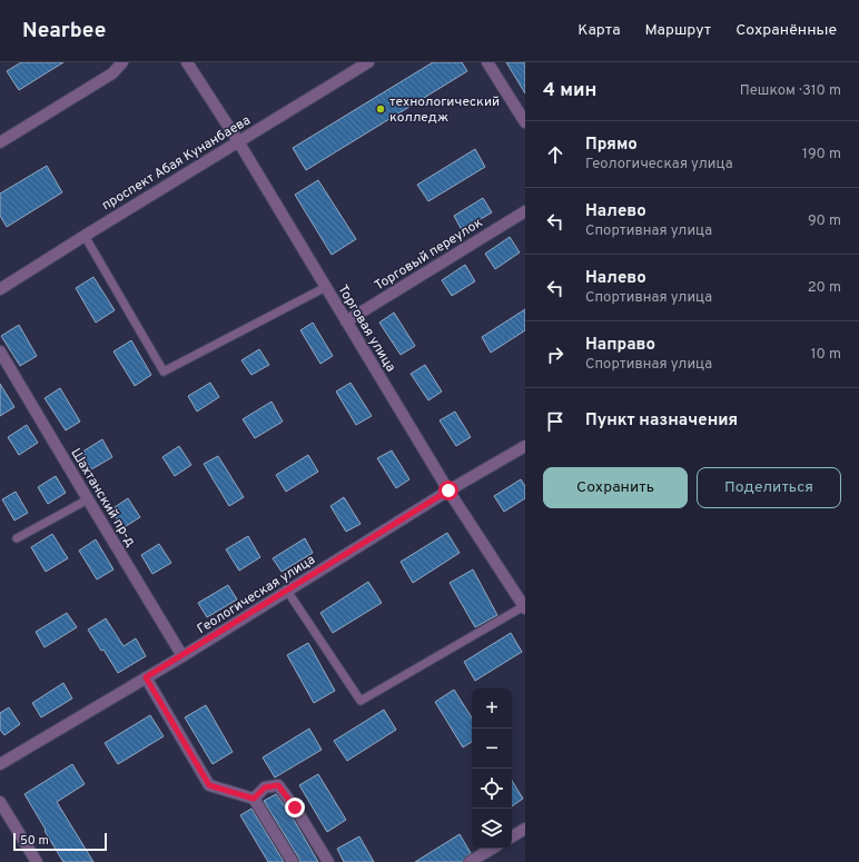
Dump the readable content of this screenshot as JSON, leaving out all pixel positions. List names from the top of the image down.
{
  "streets": {
    "street": [
      "проспект Абая Кунанбаева",
      "Торговый переулок",
      "Торговая улица",
      "Шахтанский пр-д",
      "Геологическая улица"
    ]
  },
  "crossings": [
    ["проспект Абая Кунанбаева", "Торговая улица"],
    ["Торговый переулок", "Торговая улица"],
    ["Торговая улица", "Геологическая улица"],
    ["Шахтанский пр-д", "Геологическая улица"]
  ],
  "places": ["технологический колледж"],
  "scale_bar": "50 m",
  "page": {
    "header": "Nearbee",
    "nav": ["Карта", "Маршрут", "Сохранённые"],
    "heading": ["4 мин", "Пешком · 310 m"],
    "list": [
      ["Прямо", "Геологическая улица", "190 m"],
      ["Налево", "Спортивная улица", "90 m"],
      ["Налево", "Спортивная улица", "20 m"],
      ["Направо", "Спортивная улица", "10 m"],
      "Пункт назначения"
    ],
    "buttons": ["Сохранить", "Поделиться"],
    "map_buttons": ["+", "−"],
    "scale": "50 m"
  }
}
